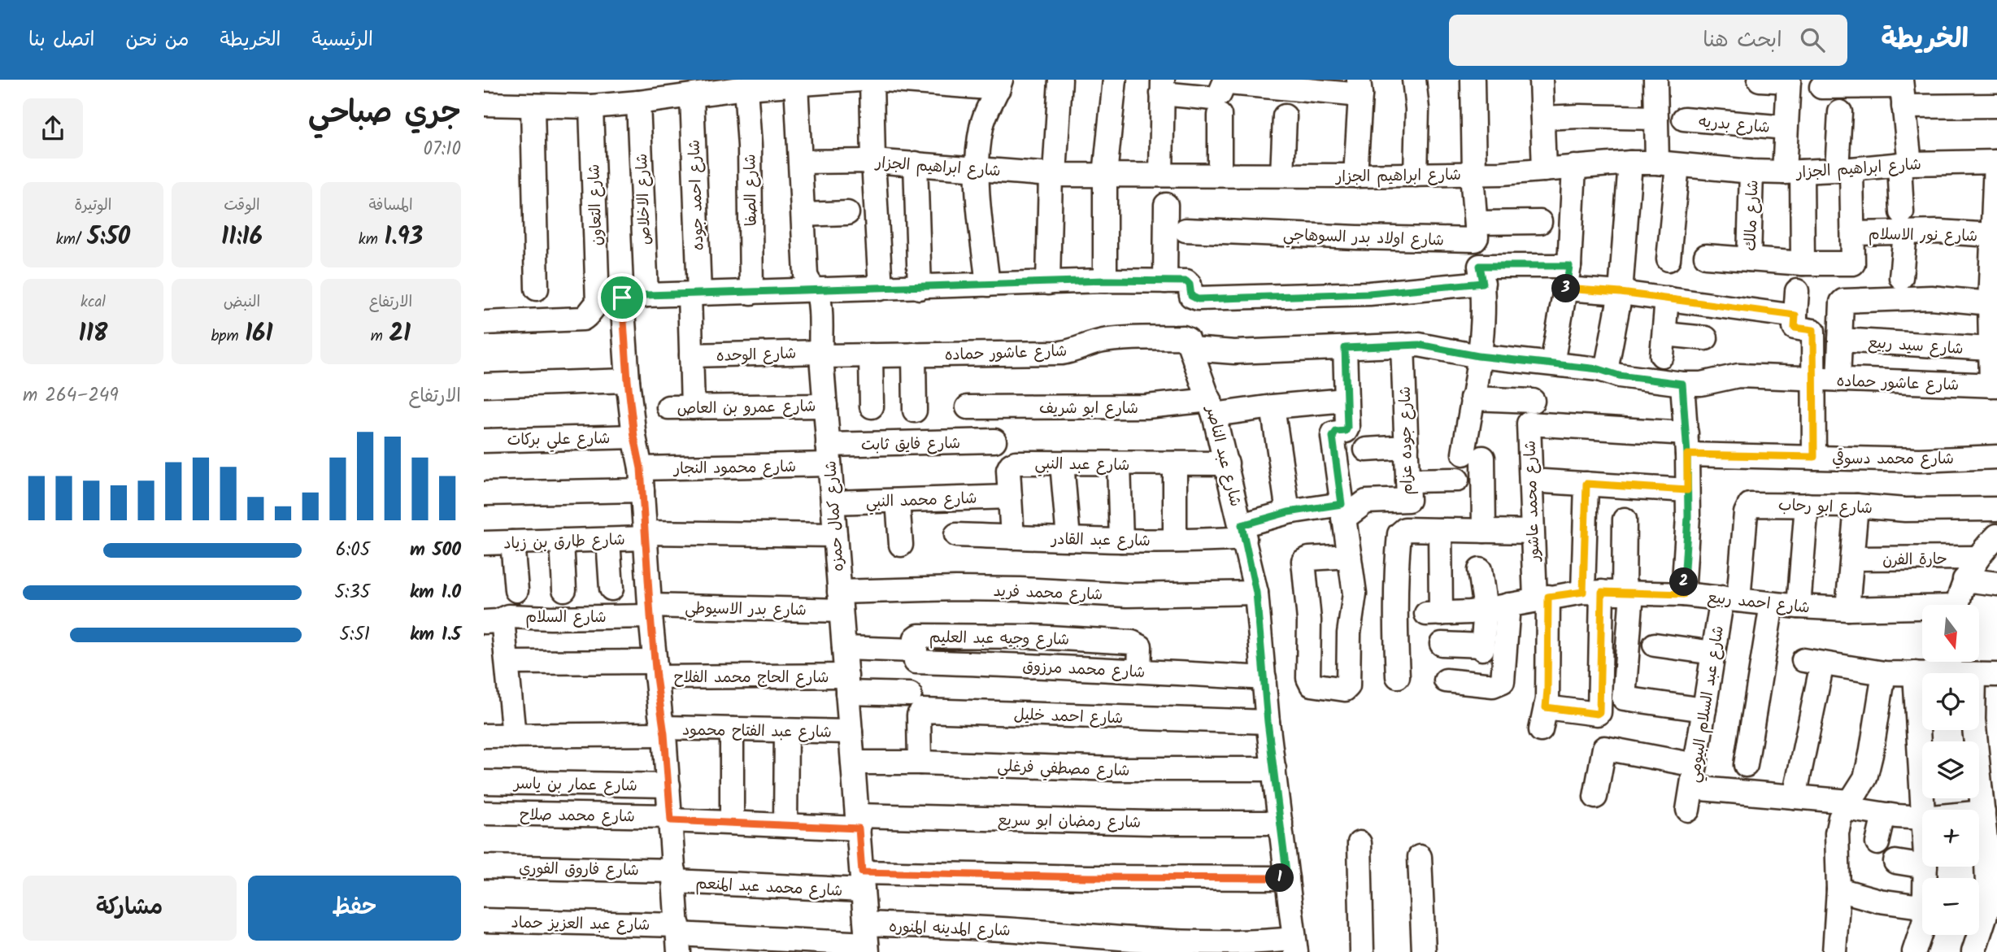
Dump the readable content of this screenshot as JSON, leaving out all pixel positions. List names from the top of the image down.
{
  "streets": {
    "street": [
      "شارع بدريه",
      "شارع ابراهيم الجزار",
      "شارع الصفا",
      "شارع احمد جوده",
      "شارع الاخلاص",
      "شارع التعاون",
      "شارع مالك",
      "شارع نور الاسلام",
      "شارع اولاد بدر السوهاجي",
      "شارع سيد ربيع",
      "شارع عاشور حماده",
      "شارع الوحده",
      "شارع عمرو بن العاص",
      "شارع ابو شريف",
      "شارع علي بركات",
      "شارع جوده عزام",
      "شارع فايق ثابت",
      "شارع عبد الناصر",
      "شارع محمد دسوقي",
      "شارع عبد النبي",
      "شارع محمود النجار",
      "شارع محمد النبي",
      "شارع محمد عاشور",
      "شارع ابو رحاب",
      "شارع كمال حمزه",
      "شارع عبد القادر",
      "شارع طارق بن زياد",
      "حارة الفرن",
      "شارع محمد فريد",
      "شارع احمد ربيع",
      "شارع بدر الاسيوطي",
      "شارع السلام",
      "شارع وجيه عبد العليم",
      "شارع محمد مرزوق",
      "شارع الحاج محمد الفلاح",
      "شارع عبد السلام البيومي",
      "شارع احمد خليل",
      "شارع عبد الفتاح محمود",
      "شارع مصطفي فرغلي",
      "شارع عمار بن ياسر",
      "شارع محمد صلاح",
      "شارع رمضان ابو سريع",
      "شارع فاروق الفوري",
      "شارع محمد عبد المنعم",
      "شارع عبد العزيز حماد",
      "شارع المدينه المنوره"
    ]
  },
  "crossings": [
    ["شارع ابراهيم الجزار", "شارع مالك"],
    ["شارع ابراهيم الجزار", "شارع كمال حمزه"],
    ["شارع احمد جوده", "شارع الوحده"],
    ["شارع احمد جوده", "شارع عمرو بن العاص"],
    ["شارع عاشور حماده", "شارع الوحده"],
    ["شارع عاشور حماده", "شارع جوده عزام"],
    ["شارع عاشور حماده", "شارع عبد الناصر"],
    ["شارع عاشور حماده", "شارع كمال حمزه"],
    ["شارع الوحده", "شارع كمال حمزه"],
    ["شارع عمرو بن العاص", "شارع كمال حمزه"],
    ["شارع ابو شريف", "شارع عبد الناصر"],
    ["شارع جوده عزام", "شارع عبد القادر"],
    ["شارع فايق ثابت", "شارع محمود النجار"],
    ["شارع فايق ثابت", "شارع كمال حمزه"],
    ["شارع عبد الناصر", "شارع عبد النبي"],
    ["شارع عبد الناصر", "شارع عبد القادر"],
    ["شارع عبد الناصر", "شارع محمد فريد"],
    ["شارع عبد الناصر", "شارع محمد مرزوق"],
    ["شارع عبد الناصر", "شارع احمد خليل"],
    ["شارع عبد الناصر", "شارع مصطفي فرغلي"],
    ["شارع عبد الناصر", "شارع رمضان ابو سريع"],
    ["شارع عبد الناصر", "شارع محمد عبد المنعم"],
    ["شارع عبد الناصر", "شارع المدينه المنوره"],
    ["شارع محمد دسوقي", "شارع محمد عاشور"],
    ["شارع عبد النبي", "شارع محمد النبي"],
    ["شارع عبد النبي", "شارع عبد القادر"],
    ["شارع محمود النجار", "شارع كمال حمزه"],
    ["شارع محمد النبي", "شارع كمال حمزه"],
    ["شارع محمد عاشور", "شارع احمد ربيع"],
    ["شارع ابو رحاب", "شارع احمد ربيع"],
    ["شارع ابو رحاب", "شارع عبد السلام البيومي"],
    ["شارع كمال حمزه", "شارع طارق بن زياد"],
    ["شارع كمال حمزه", "شارع محمد فريد"],
    ["شارع كمال حمزه", "شارع بدر الاسيوطي"],
    ["شارع كمال حمزه", "شارع وجيه عبد العليم"],
    ["شارع كمال حمزه", "شارع الحاج محمد الفلاح"],
    ["شارع كمال حمزه", "شارع عبد الفتاح محمود"],
    ["شارع كمال حمزه", "شارع مصطفي فرغلي"],
    ["شارع كمال حمزه", "شارع رمضان ابو سريع"],
    ["شارع كمال حمزه", "شارع محمد عبد المنعم"],
    ["شارع كمال حمزه", "شارع عبد العزيز حماد"],
    ["شارع كمال حمزه", "شارع المدينه المنوره"],
    ["شارع محمد فريد", "شارع بدر الاسيوطي"],
    ["شارع احمد ربيع", "شارع عبد السلام البيومي"],
    ["شارع بدر الاسيوطي", "شارع السلام"],
    ["شارع وجيه عبد العليم", "شارع محمد مرزوق"],
    ["شارع احمد خليل", "شارع مصطفي فرغلي"],
    ["شارع محمد صلاح", "شارع رمضان ابو سريع"],
    ["شارع فاروق الفوري", "شارع محمد عبد المنعم"],
    ["شارع عبد العزيز حماد", "شارع المدينه المنوره"]
  ],
  "north": "bottom",
  "page": {
    "header": "الخريطة",
    "search": "ابحث هنا",
    "nav": [
      "الرئيسية",
      "الخريطة",
      "من نحن",
      "اتصل بنا"
    ],
    "heading": ["جري صباحي", "07:10"],
    "stats": [
      ["المسافة", "1.93 km"],
      ["الوقت", "11:16"],
      ["الوتيرة", "5:50 /km"],
      ["الارتفاع", "21 m"],
      ["النبض", "161 bpm"],
      ["kcal", "118"]
    ],
    "pins": ["3", "2", "1"],
    "chart": ["الارتفاع", "249–264 m"],
    "list": [
      {
        "name": "500 m",
        "note": "6:05"
      },
      {
        "name": "1.0 km",
        "note": "5:35"
      },
      {
        "name": "1.5 km",
        "note": "5:51"
      }
    ],
    "map_buttons": ["+", "−"],
    "buttons": ["حفظ", "مشاركة"]
  }
}
